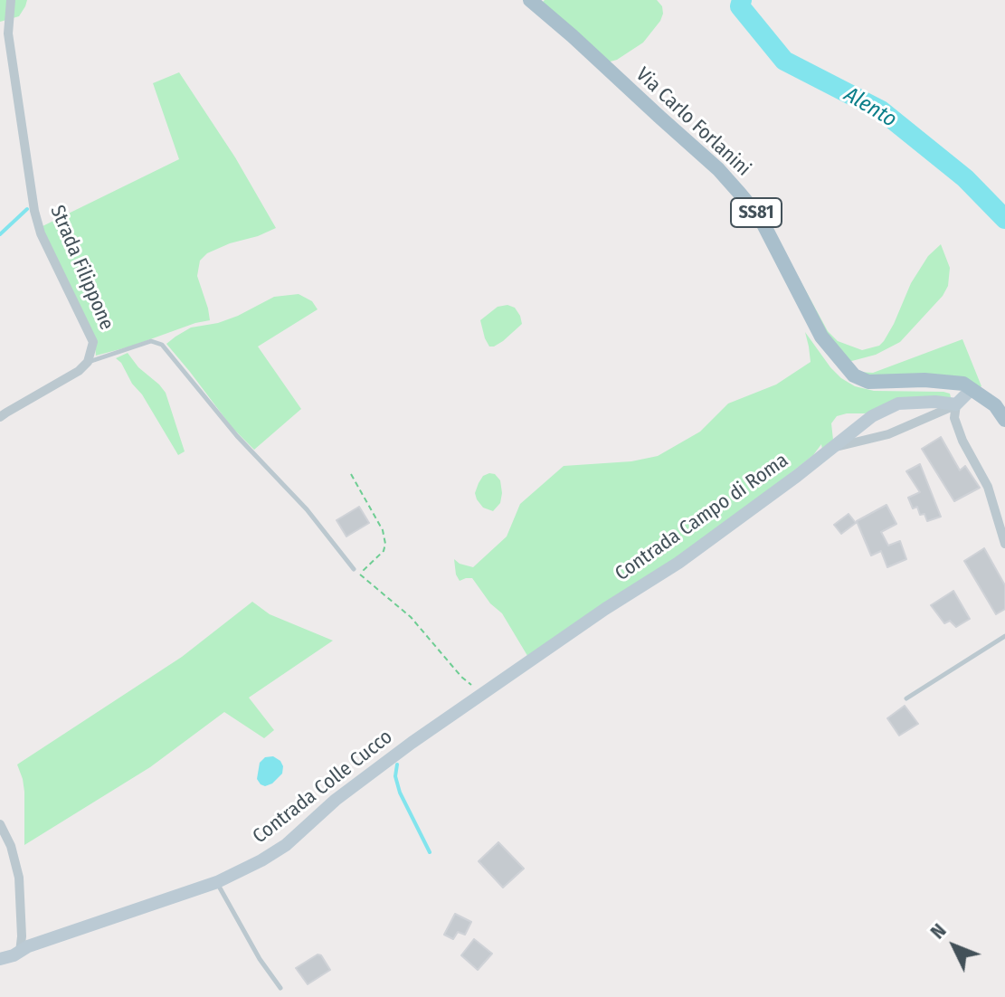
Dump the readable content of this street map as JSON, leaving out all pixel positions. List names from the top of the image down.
{
  "streets": {
    "main road": ["Via Carlo Forlanini", "SS81"],
    "street": ["Strada Filippone", "Contrada Campo di Roma", "Contrada Colle Cucco"]
  },
  "crossings": [
    ["Via Carlo Forlanini", "SS81"],
    ["Contrada Campo di Roma", "Contrada Colle Cucco"]
  ],
  "water": ["Alento"],
  "north": "top left"
}
